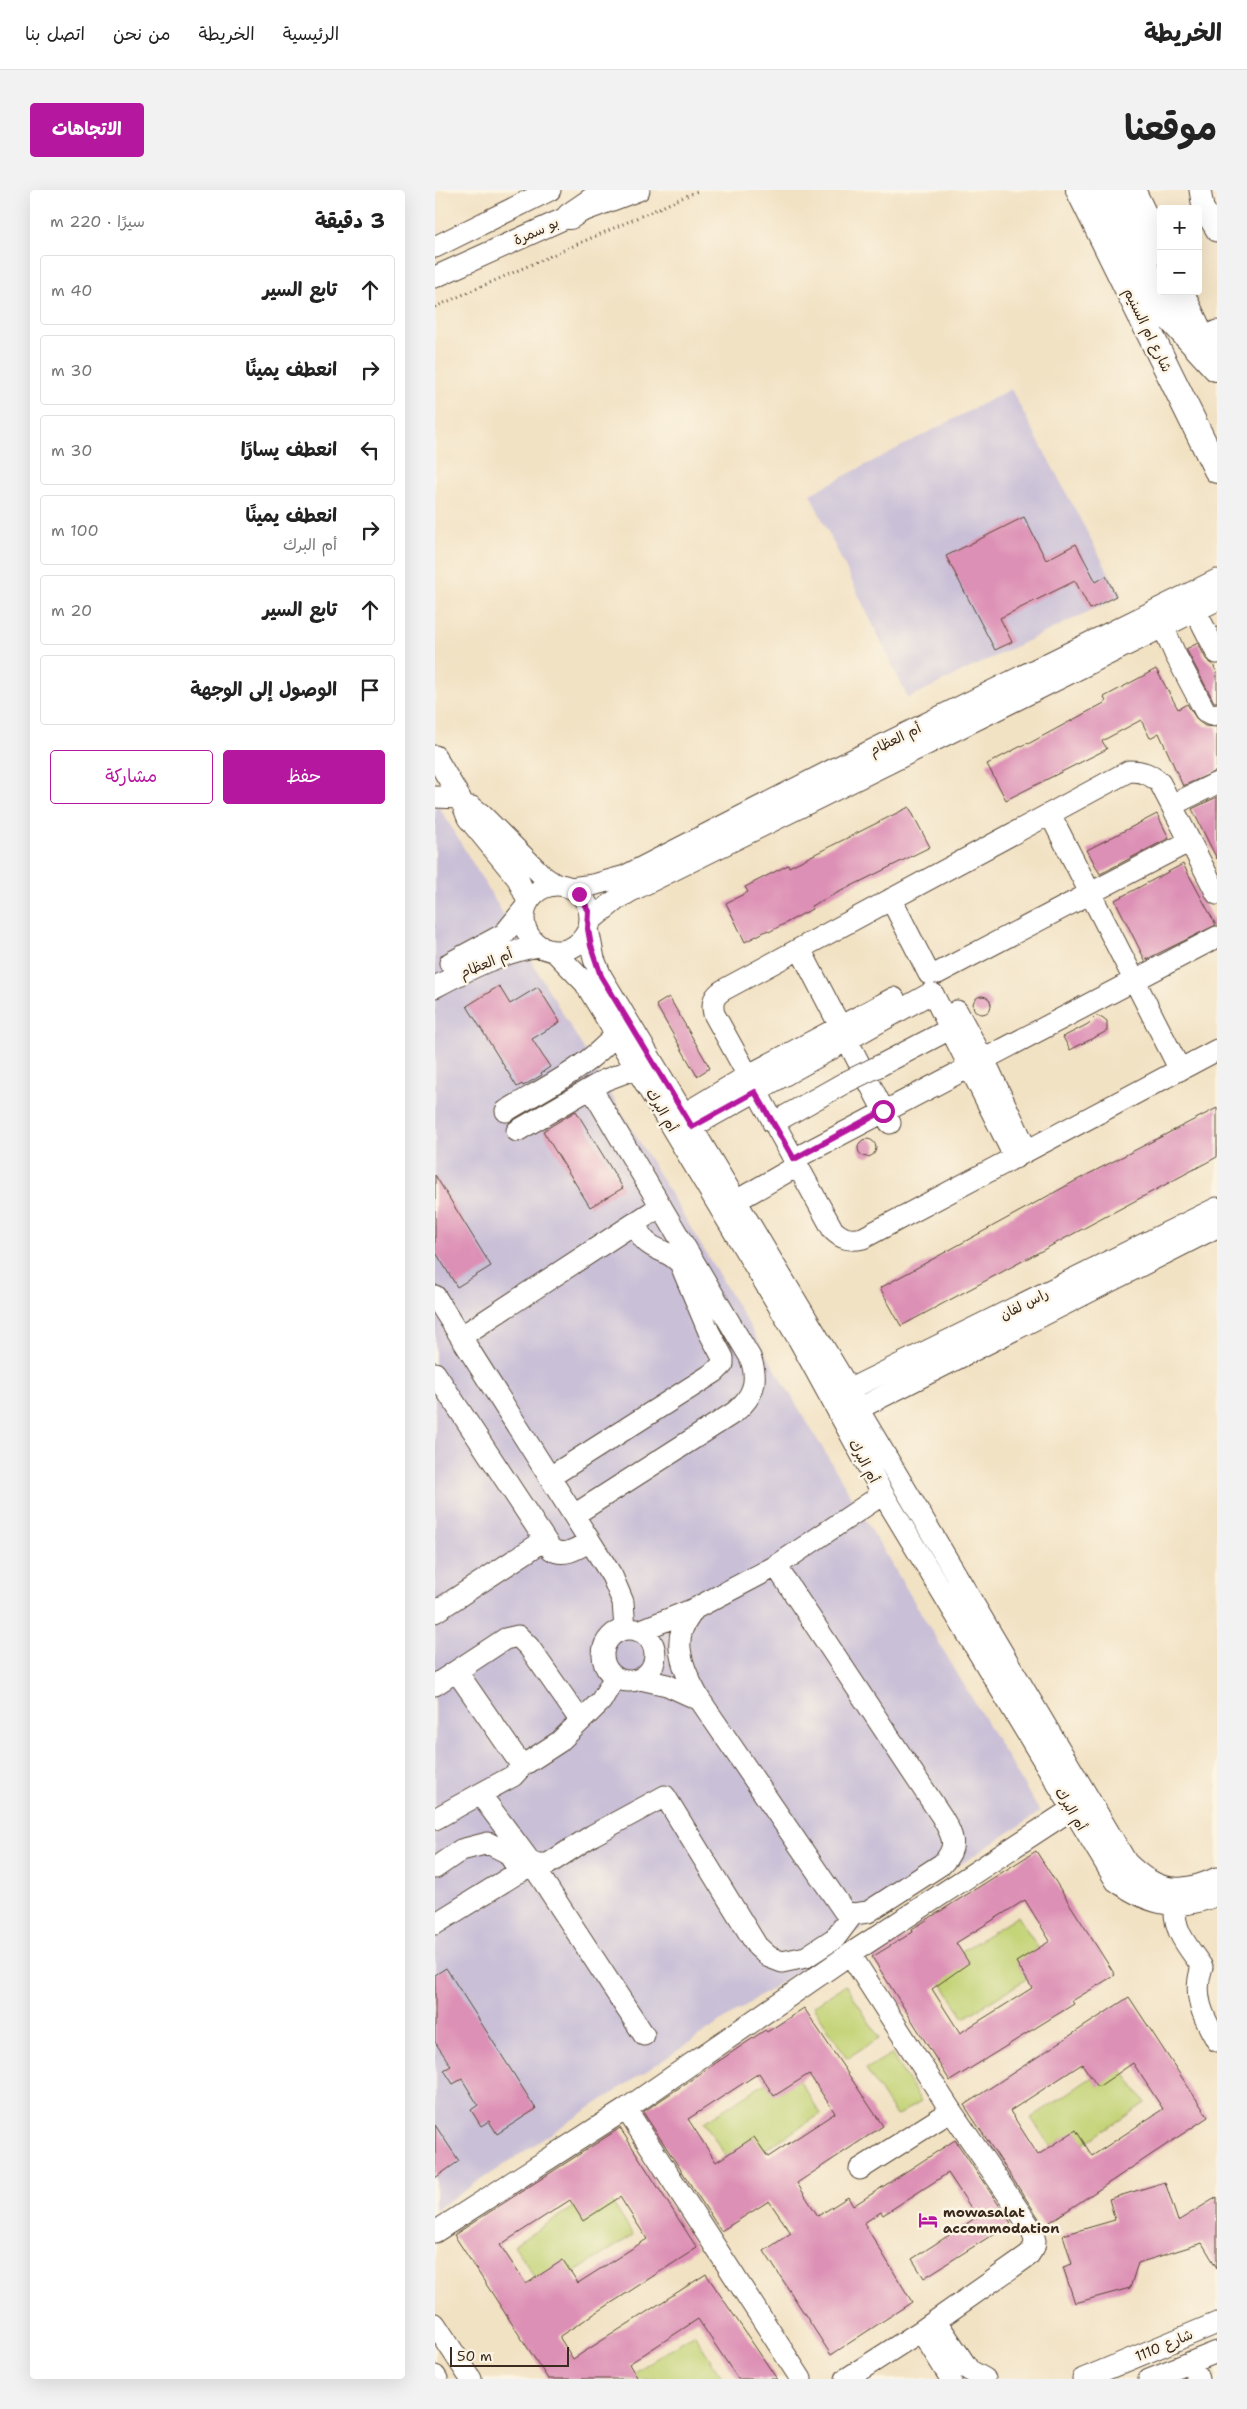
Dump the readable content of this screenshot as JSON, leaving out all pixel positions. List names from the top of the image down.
{
  "streets": {
    "main road": ["شارع ام السنيم"],
    "street": [
      "بو سمرة",
      "أم العظام",
      "أم البرك",
      "راس لفان",
      "شارع 1110"
    ]
  },
  "crossings": [
    ["أم العظام", "أم البرك"],
    ["أم البرك", "راس لفان"]
  ],
  "places": {
    "hotel": ["mowasalat accommodation"]
  },
  "scale_bar": "50 m",
  "page": {
    "header": "الخريطة",
    "nav": [
      "الرئيسية",
      "الخريطة",
      "من نحن",
      "اتصل بنا"
    ],
    "title": "موقعنا",
    "buttons": [
      "الاتجاهات",
      ["حفظ", "مشاركة"]
    ],
    "heading": ["3 دقيقة", "سيرًا · 220 m"],
    "map_buttons": ["+", "−"],
    "list": [
      ["تابع السير", "40 m"],
      ["انعطف يمينًا", "30 m"],
      ["انعطف يسارًا", "30 m"],
      ["انعطف يمينًا", "أم البرك", "100 m"],
      ["تابع السير", "20 m"],
      "الوصول إلى الوجهة"
    ],
    "scale": "50 m"
  }
}
